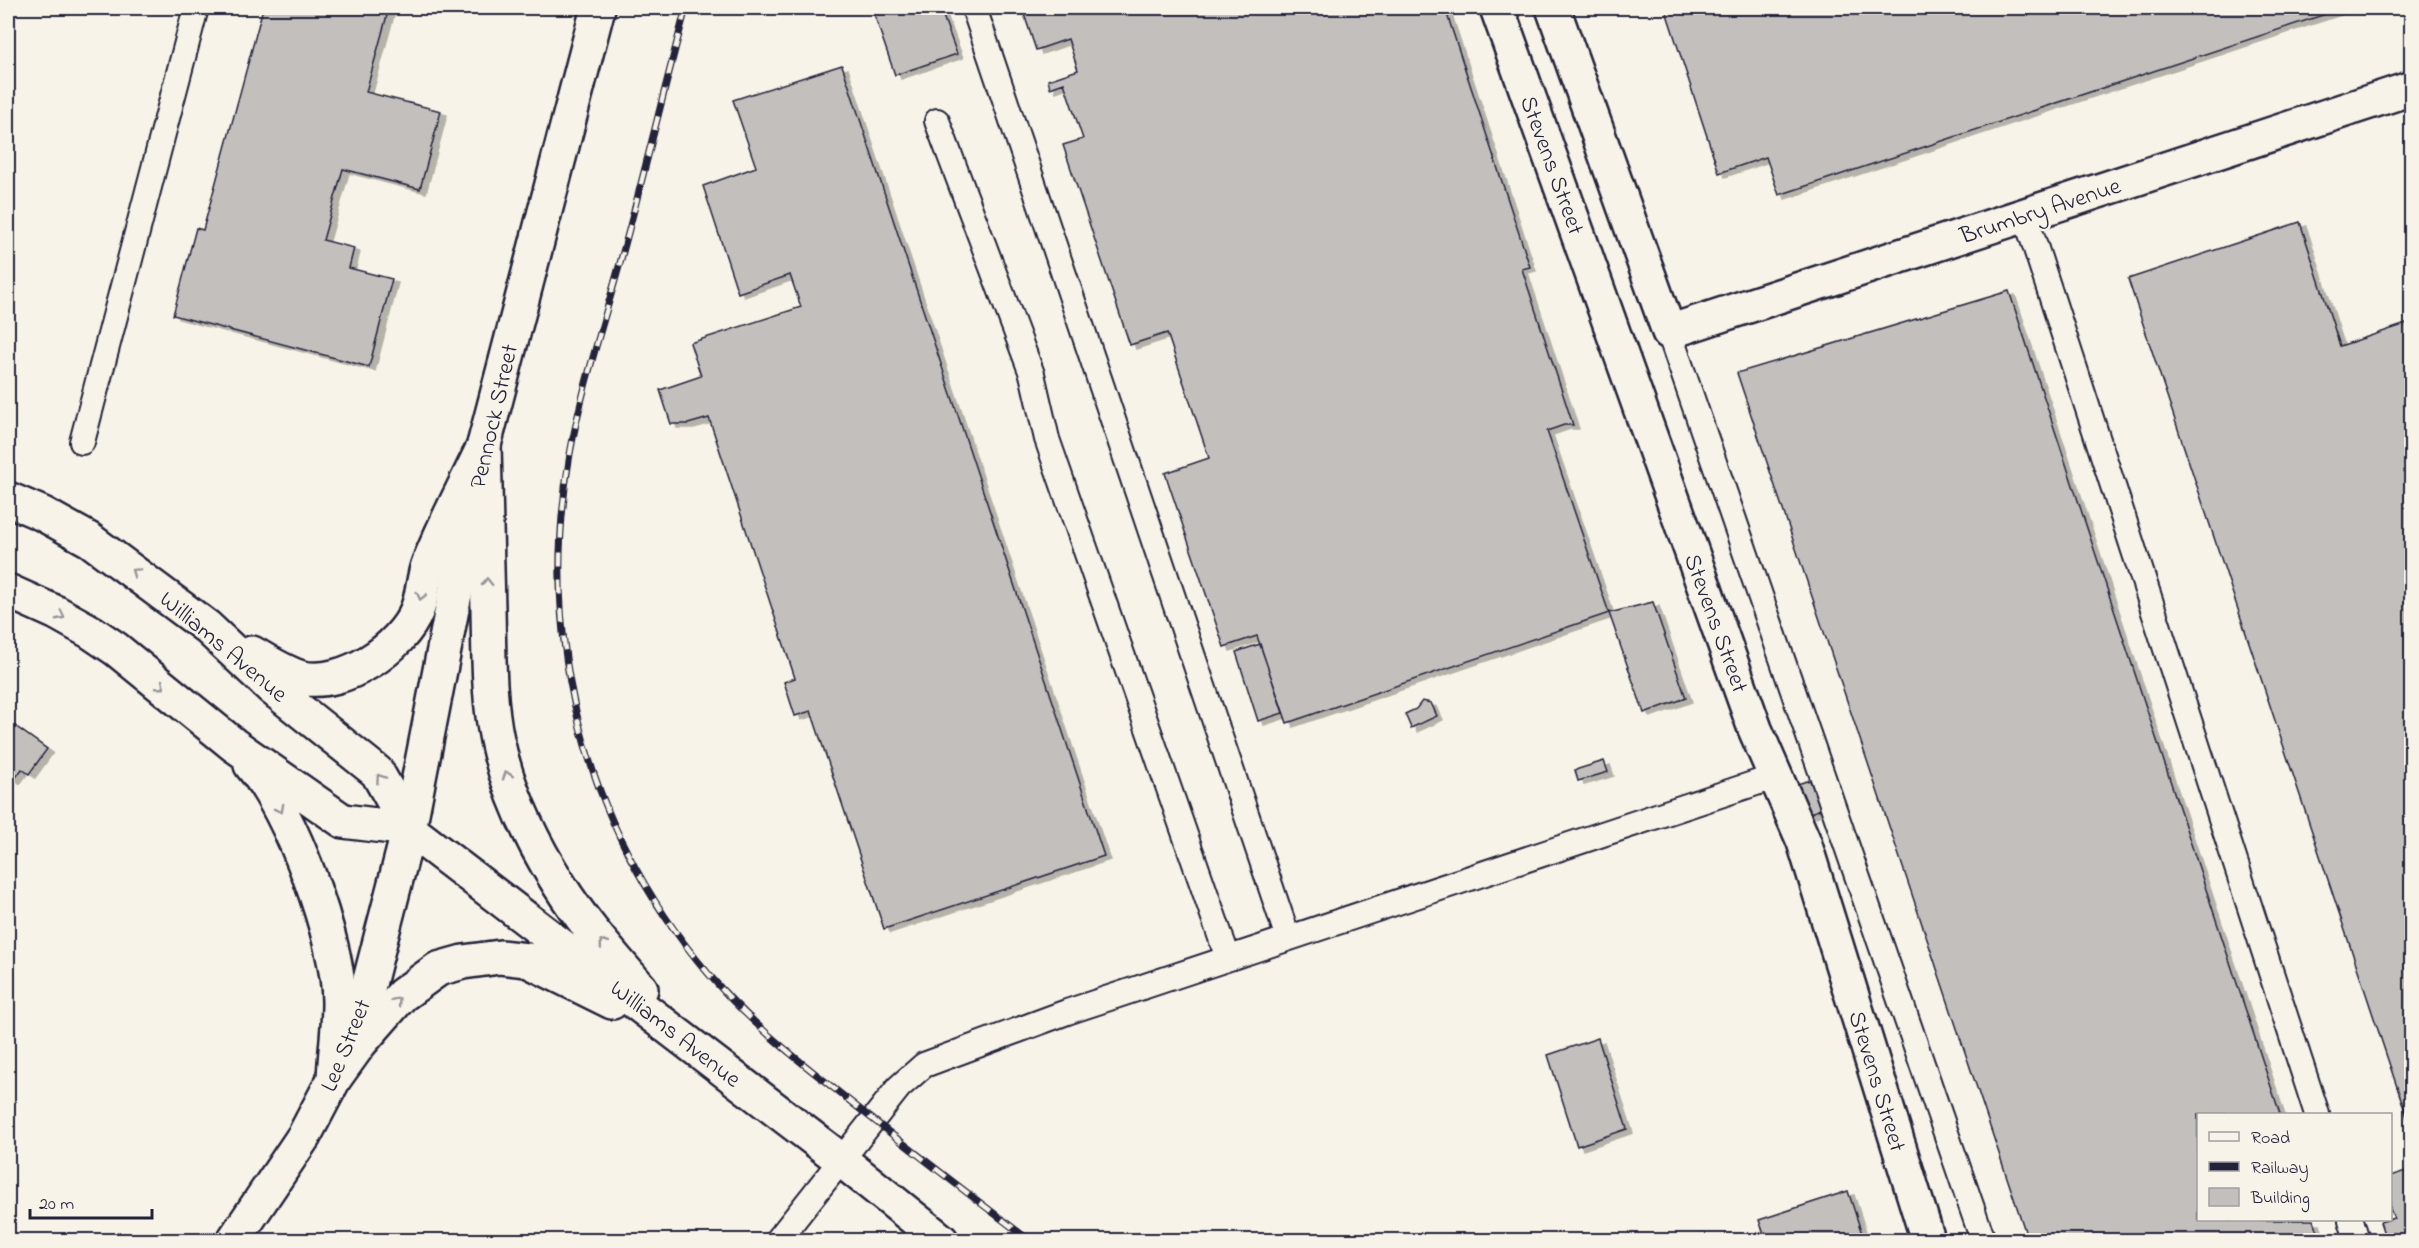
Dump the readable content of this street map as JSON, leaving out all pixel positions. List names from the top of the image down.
{
  "streets": {
    "street": [
      "Stevens Street",
      "Brumbry Avenue",
      "Pennock Street",
      "Williams Avenue",
      "Lee Street"
    ]
  },
  "crossings": [
    ["Pennock Street", "Williams Avenue"],
    ["Pennock Street", "Lee Street"],
    ["Williams Avenue", "Lee Street"]
  ],
  "legend": ["Road", "Railway", "Building"],
  "scale_bar": "20 m"
}
